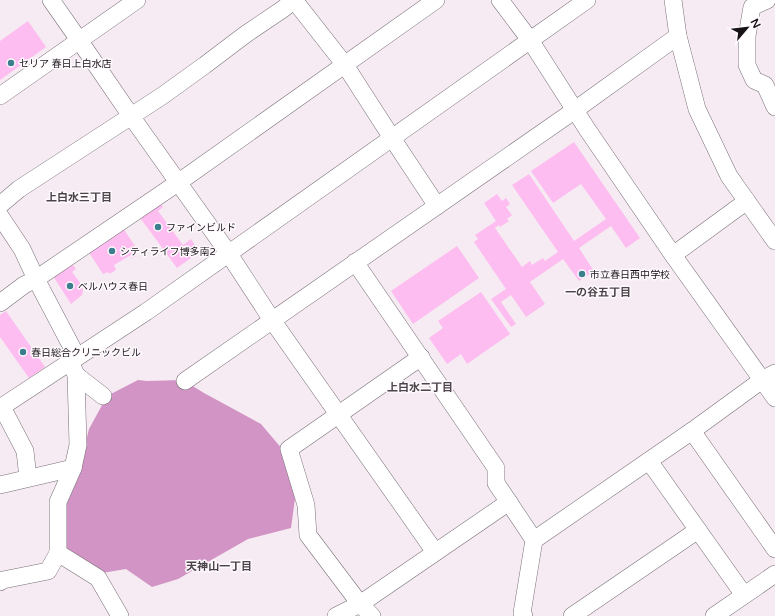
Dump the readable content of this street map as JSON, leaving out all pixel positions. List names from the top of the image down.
{
  "districts": [
    "上白水三丁目",
    "一の谷五丁目",
    "上白水二丁目",
    "天神山一丁目"
  ],
  "places": [
    "セリア 春日上白水店",
    "ファインビルド",
    "シティライフ博多南2",
    "市立春日西中学校",
    "ベルハウス春日",
    "春日総合クリニックビル"
  ],
  "north": "top right"
}
